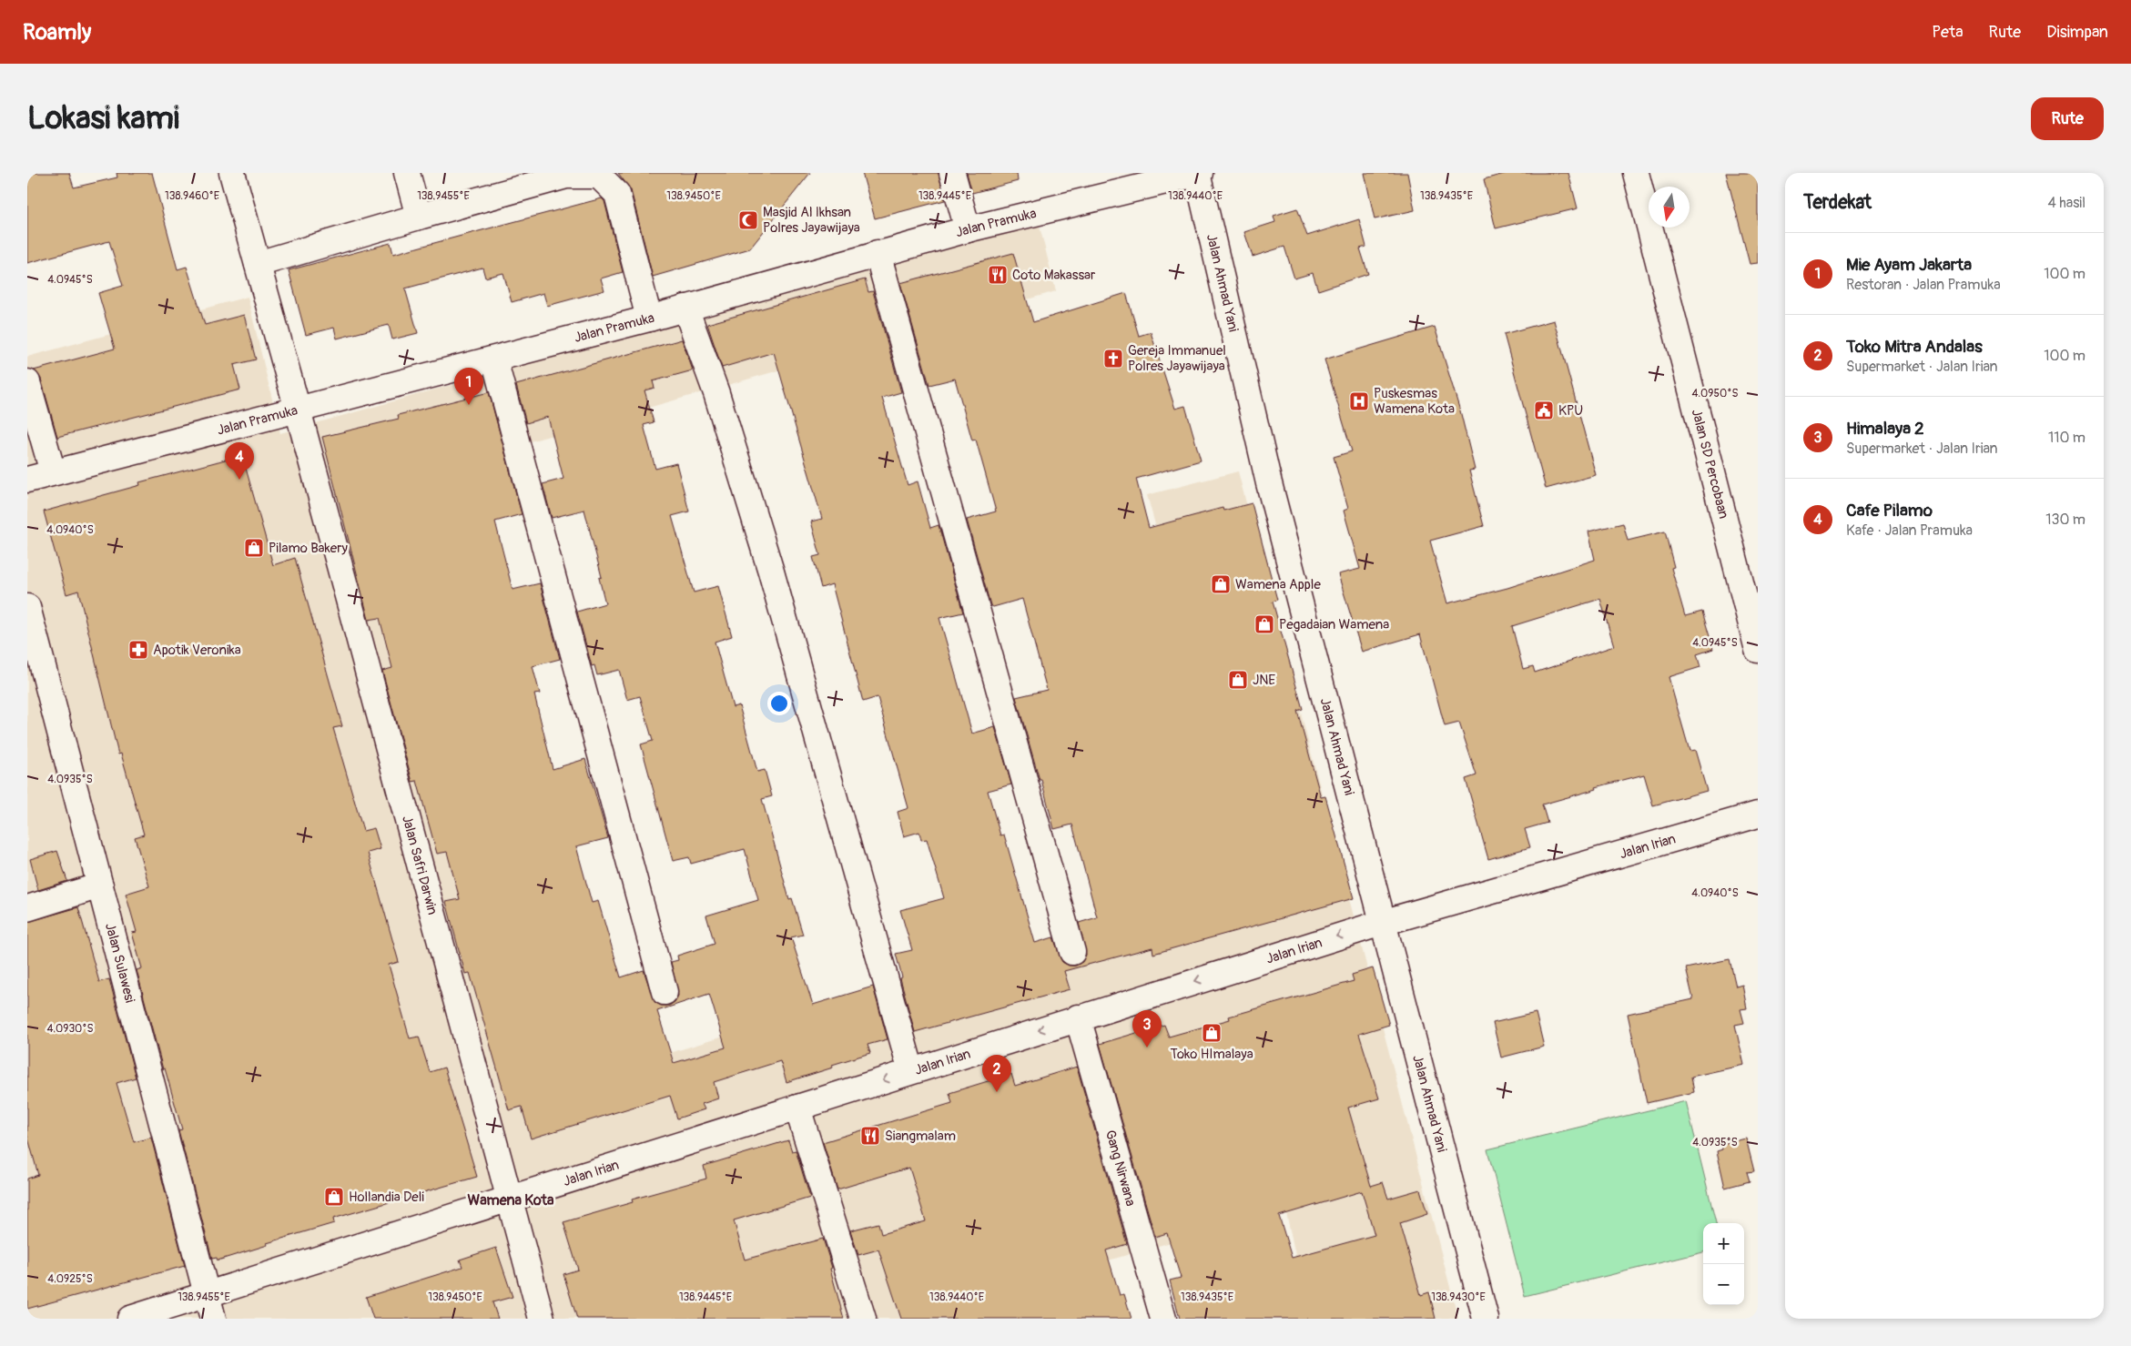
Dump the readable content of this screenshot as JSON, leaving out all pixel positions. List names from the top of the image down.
{
  "streets": {
    "street": [
      "Jalan Pramuka",
      "Jalan Ahmad Yani",
      "Jalan SD Percobaan",
      "Jalan Irian",
      "Jalan Safri Darwin",
      "Jalan Sulawesi",
      "Gang Nirwana"
    ]
  },
  "crossings": [
    ["Jalan Pramuka", "Jalan Ahmad Yani"],
    ["Jalan Pramuka", "Jalan Safri Darwin"],
    ["Jalan Ahmad Yani", "Jalan Irian"],
    ["Jalan Irian", "Jalan Safri Darwin"],
    ["Jalan Irian", "Jalan Sulawesi"],
    ["Jalan Irian", "Gang Nirwana"]
  ],
  "one_way": ["Jalan Irian"],
  "districts": ["Wamena Kota"],
  "places": {
    "mosque": ["Masjid Al Ikhsan Polres Jayawijaya"],
    "restaurant": ["Coto Makassar", "Siangmalam"],
    "church": ["Gereja Immanuel Polres Jayawijaya"],
    "hospital": ["Puskesmas Wamena Kota"],
    "public building": ["KPU"],
    "shop": [
      "Pilamo Bakery",
      "Wamena Apple",
      "Pegadaian Wamena",
      "JNE",
      "Toko HImalaya",
      "Hollandia Deli"
    ],
    "pharmacy": ["Apotik Veronika"]
  },
  "north": "bottom",
  "page": {
    "header": "Roamly",
    "nav": ["Peta", "Rute", "Disimpan"],
    "buttons": "Rute",
    "title": "Lokasi kami",
    "heading": ["Terdekat", "4 hasil"],
    "list": [
      {
        "mark": "1",
        "name": "Mie Ayam Jakarta",
        "note": "Restoran · Jalan Pramuka",
        "value": "100 m"
      },
      {
        "mark": "2",
        "name": "Toko Mitra Andalas",
        "note": "Supermarket · Jalan Irian",
        "value": "100 m"
      },
      {
        "mark": "3",
        "name": "Himalaya 2",
        "note": "Supermarket · Jalan Irian",
        "value": "110 m"
      },
      {
        "mark": "4",
        "name": "Cafe Pilamo",
        "note": "Kafe · Jalan Pramuka",
        "value": "130 m"
      }
    ],
    "pins": [
      "1",
      "4",
      "3",
      "2"
    ],
    "map_buttons": ["+", "−"]
  },
  "coordinates": [
    "138.9460°E",
    "138.9455°E",
    "138.9450°E",
    "138.9445°E",
    "138.9440°E",
    "138.9435°E",
    "4.0945°S",
    "4.0950°S",
    "4.0940°S",
    "4.0935°S",
    "4.0930°S",
    "4.0925°S",
    "138.9430°E"
  ]
}
